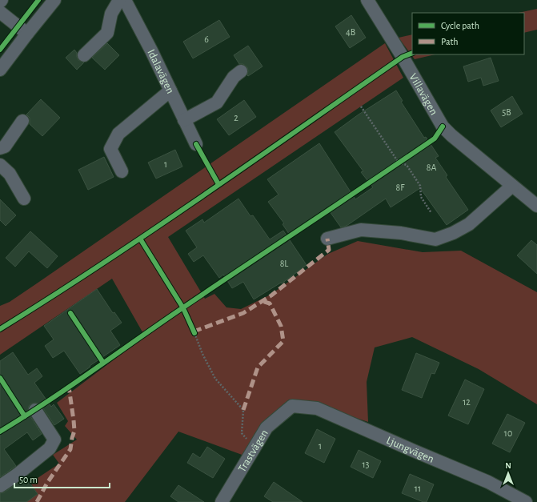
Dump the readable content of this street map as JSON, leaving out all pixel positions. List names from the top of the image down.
{
  "streets": {
    "street": [
      "Idalavägen",
      "Villavägen",
      "Ljungvägen",
      "Trastvägen"
    ]
  },
  "crossings": [
    ["Ljungvägen", "Trastvägen"]
  ],
  "house_numbers": [
    "4B",
    "6",
    "5B",
    "2",
    "1",
    "8A",
    "8F",
    "8L",
    "12",
    "10",
    "1",
    "13",
    "11"
  ],
  "legend": ["Cycle path", "Path"],
  "scale_bar": "50 m",
  "north": "top"
}
